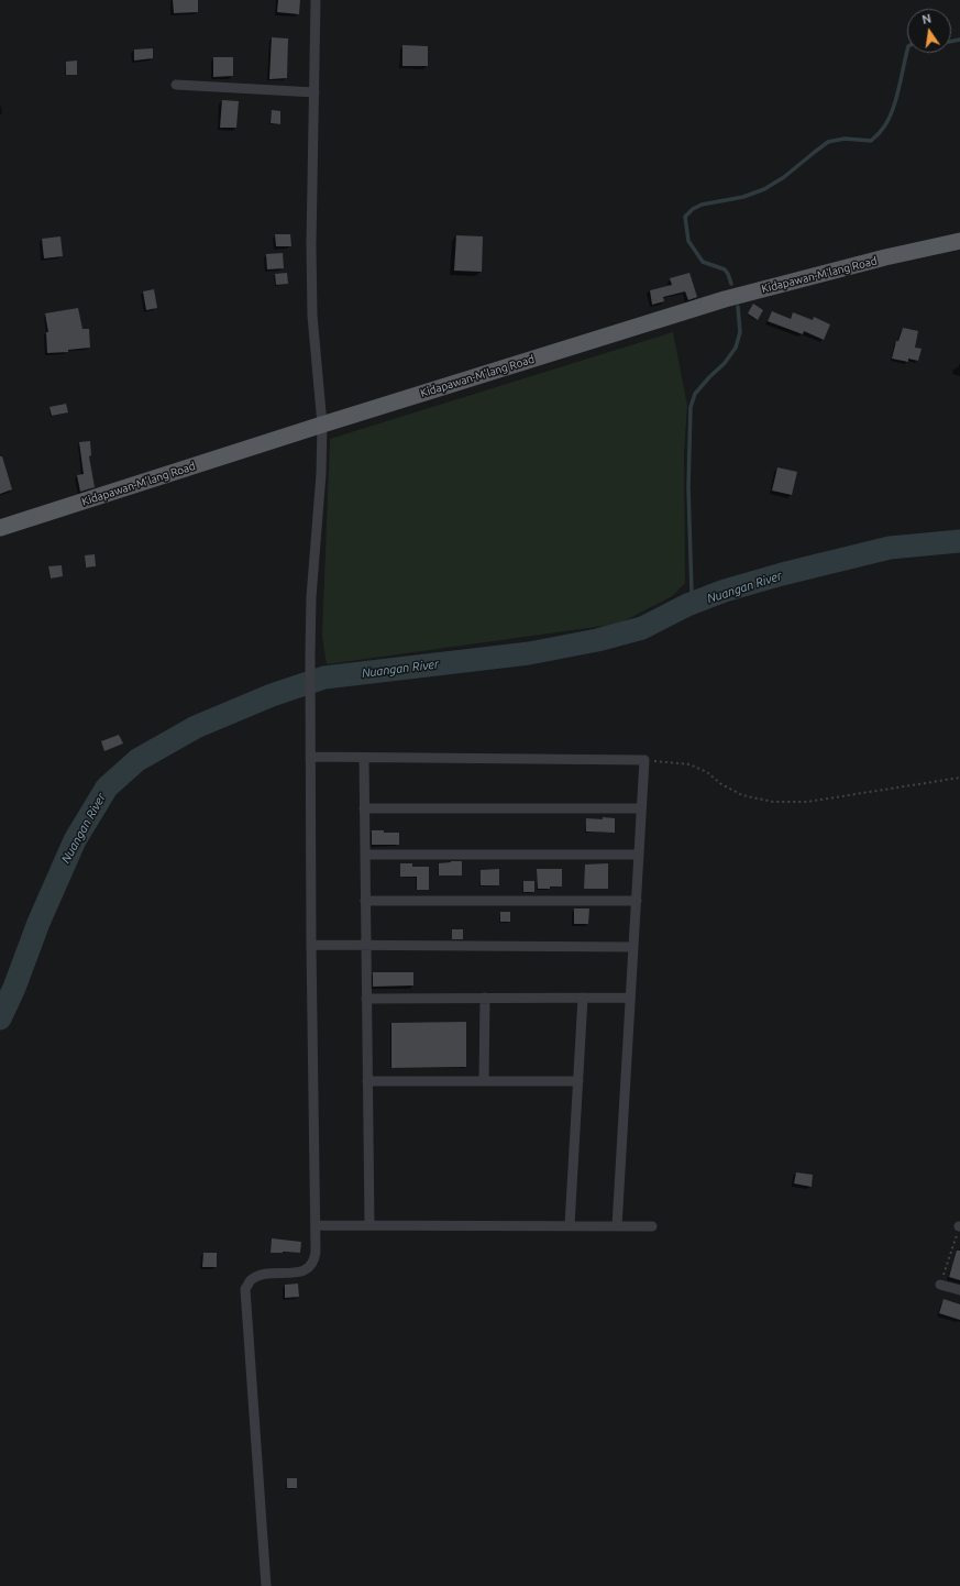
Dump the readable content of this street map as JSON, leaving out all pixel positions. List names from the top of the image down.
{
  "streets": {
    "main road": ["Kidapawan-M'lang Road"]
  },
  "water": ["Nuangan River"],
  "north": "top"
}
